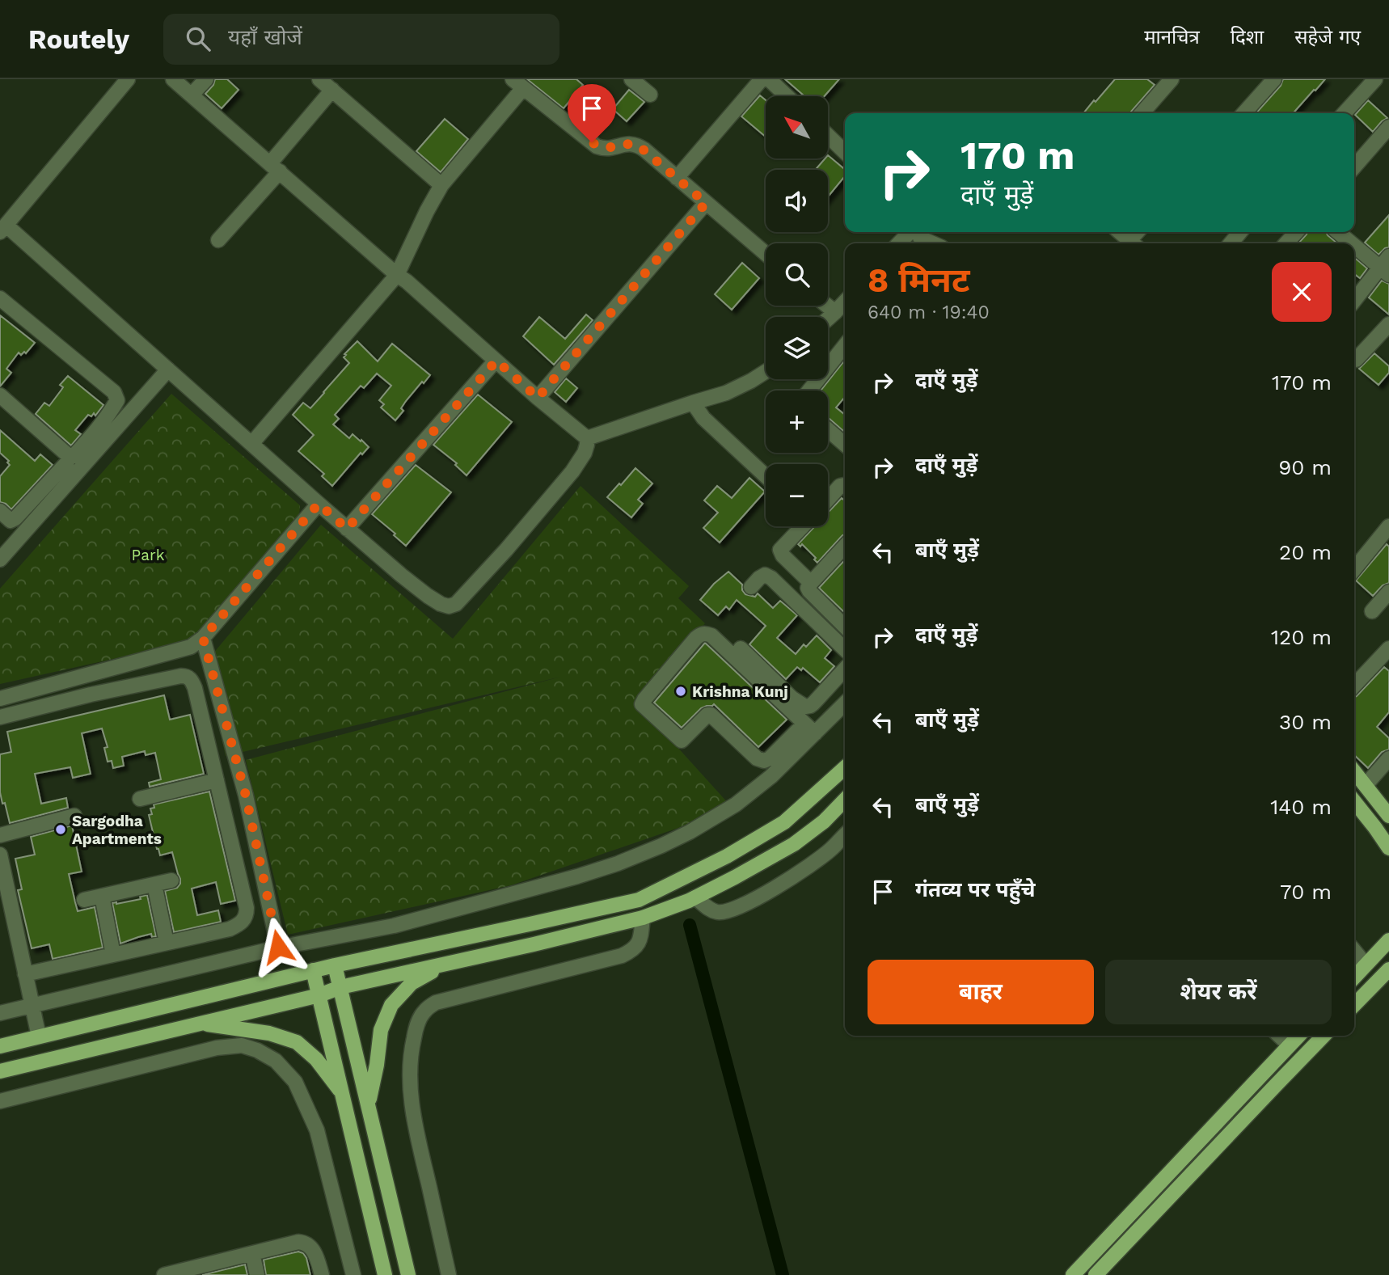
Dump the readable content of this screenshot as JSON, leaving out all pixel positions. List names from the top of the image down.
{
  "parks": ["Park"],
  "places": ["Krishna Kunj", "Sargodha Apartments"],
  "north": "top left",
  "page": {
    "header": "Routely",
    "search": "यहाँ खोजें",
    "nav": ["मानचित्र", "दिशा", "सहेजे गए"],
    "map_buttons": ["+", "−"],
    "turn": ["170 m", "दाएँ मुड़ें"],
    "heading": ["8 मिनट", "640 m · 19:40"],
    "list": [
      {
        "name": "दाएँ मुड़ें",
        "value": "170 m"
      },
      {
        "name": "दाएँ मुड़ें",
        "value": "90 m"
      },
      {
        "name": "बाएँ मुड़ें",
        "value": "20 m"
      },
      {
        "name": "दाएँ मुड़ें",
        "value": "120 m"
      },
      {
        "name": "बाएँ मुड़ें",
        "value": "30 m"
      },
      {
        "name": "बाएँ मुड़ें",
        "value": "140 m"
      },
      {
        "name": "गंतव्य पर पहुँचे",
        "value": "70 m"
      }
    ],
    "buttons": ["बाहर", "शेयर करें"]
  }
}
